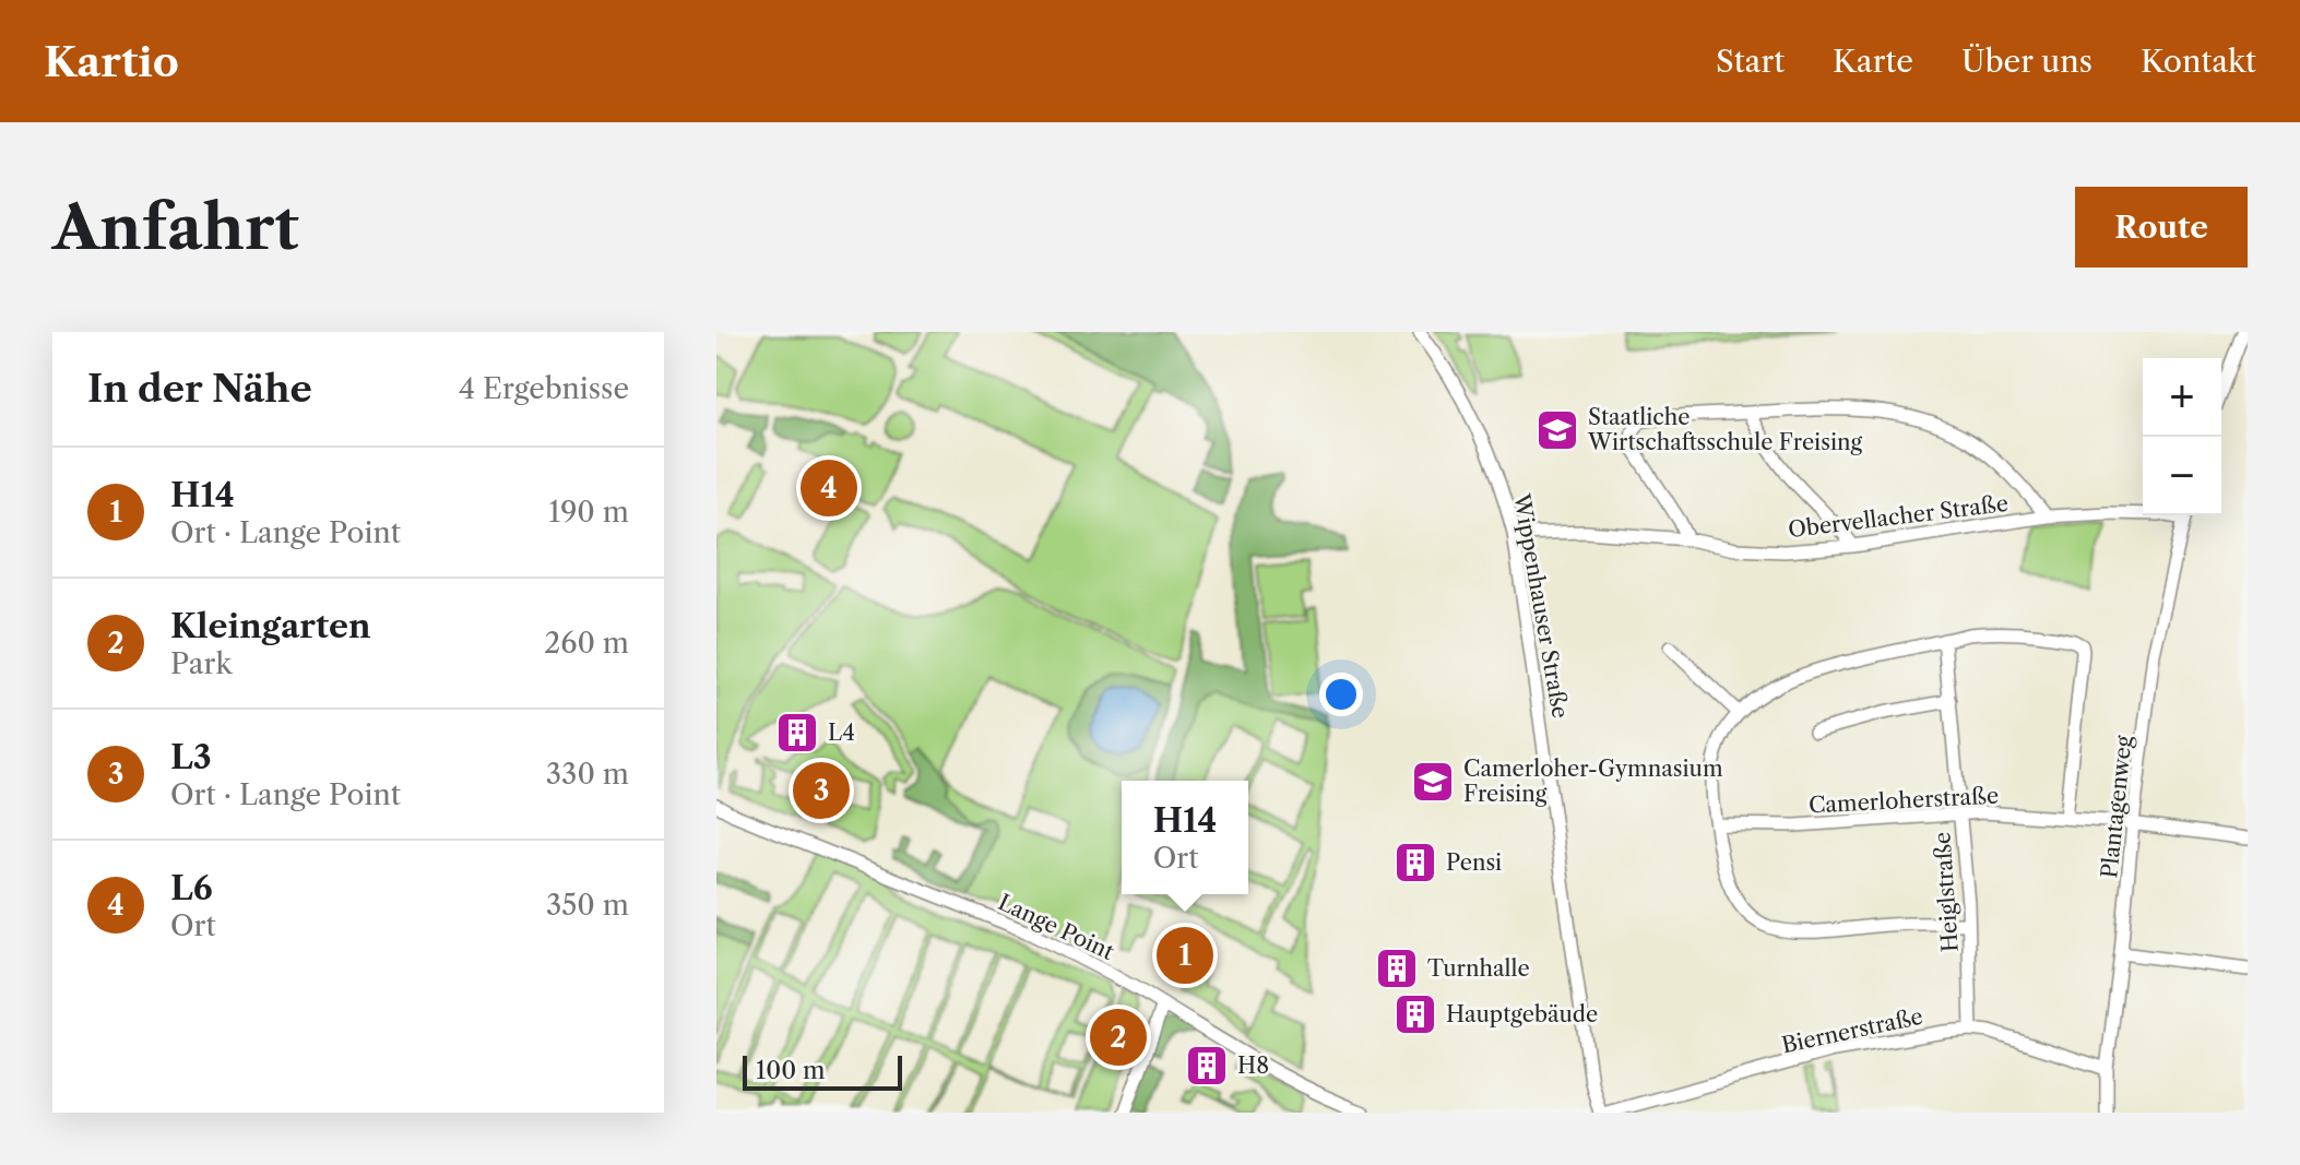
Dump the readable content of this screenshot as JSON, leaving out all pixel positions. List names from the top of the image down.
{
  "streets": {
    "street": [
      "Obervellacher Straße",
      "Wippenhauser Straße",
      "Camerloherstraße",
      "Plantagenweg",
      "Heiglstraße",
      "Lange Point",
      "Biernerstraße"
    ]
  },
  "crossings": [
    ["Obervellacher Straße", "Wippenhauser Straße"],
    ["Camerloherstraße", "Plantagenweg"],
    ["Camerloherstraße", "Heiglstraße"],
    ["Plantagenweg", "Biernerstraße"],
    ["Heiglstraße", "Biernerstraße"]
  ],
  "places": {
    "school or university": ["Staatliche Wirtschaftsschule Freising", "Camerloher-Gymnasium Freising"],
    "building": [
      "L4",
      "Pensi",
      "Turnhalle",
      "Hauptgebäude",
      "H8"
    ]
  },
  "scale_bar": "100 m",
  "page": {
    "header": "Kartio",
    "nav": [
      "Start",
      "Karte",
      "Über uns",
      "Kontakt"
    ],
    "buttons": "Route",
    "title": "Anfahrt",
    "heading": ["In der Nähe", "4 Ergebnisse"],
    "map_buttons": ["+", "−"],
    "list": [
      {
        "mark": "1",
        "name": "H14",
        "note": "Ort · Lange Point",
        "value": "190 m"
      },
      {
        "mark": "2",
        "name": "Kleingarten",
        "note": "Park",
        "value": "260 m"
      },
      {
        "mark": "3",
        "name": "L3",
        "note": "Ort · Lange Point",
        "value": "330 m"
      },
      {
        "mark": "4",
        "name": "L6",
        "note": "Ort",
        "value": "350 m"
      }
    ],
    "pins": [
      "4",
      "3",
      "1",
      "2"
    ],
    "popup": ["H14", "Ort"],
    "scale": "100 m"
  }
}
